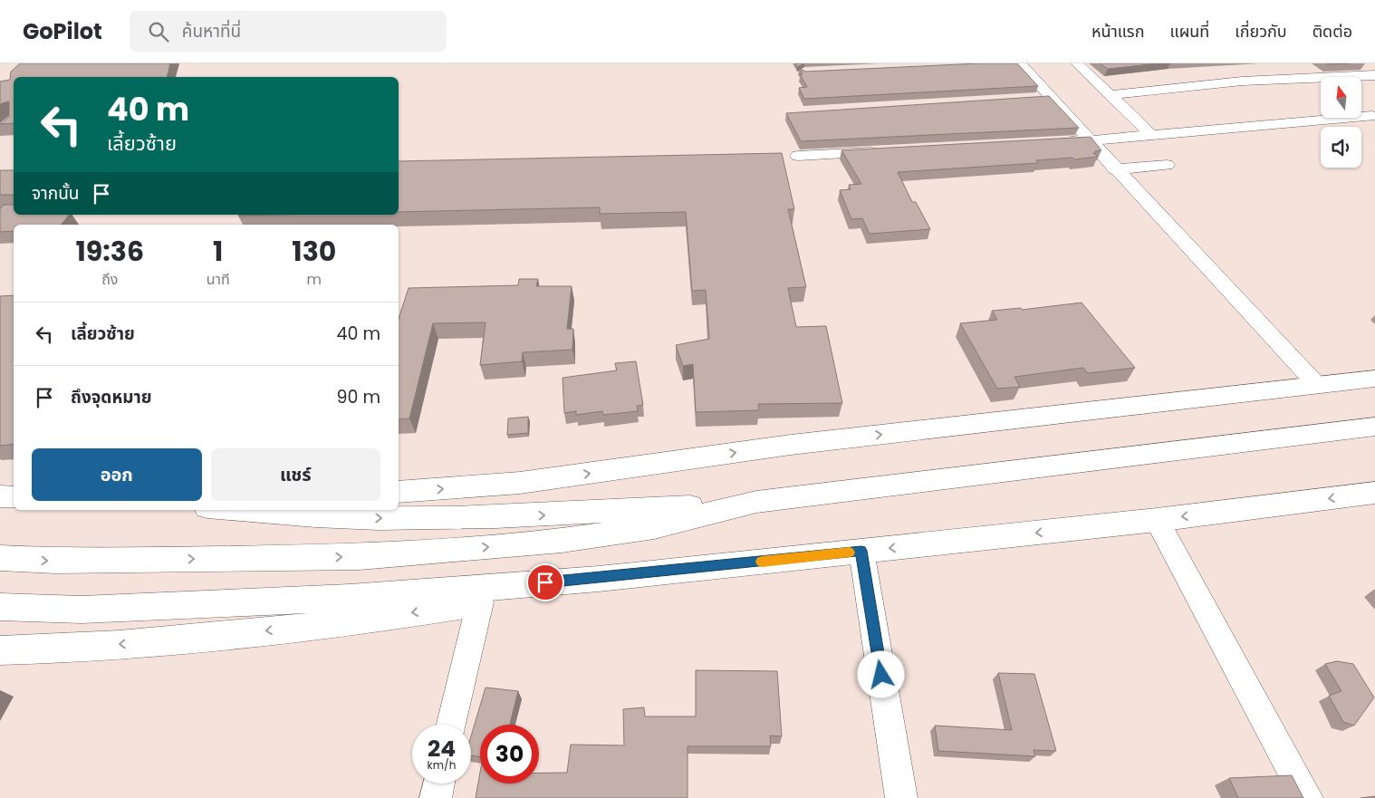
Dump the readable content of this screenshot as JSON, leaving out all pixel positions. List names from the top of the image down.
{
  "north": "top",
  "page": {
    "header": "GoPilot",
    "search": "ค้นหาที่นี่",
    "nav": [
      "หน้าแรก",
      "แผนที่",
      "เกี่ยวกับ",
      "ติดต่อ"
    ],
    "turn": ["40 m", "เลี้ยวซ้าย"],
    "then": "จากนั้น",
    "eta": [
      "19:36",
      "ถึง",
      "1",
      "นาที",
      "130",
      "m"
    ],
    "list": [
      {
        "name": "เลี้ยวซ้าย",
        "value": "40 m"
      },
      {
        "name": "ถึงจุดหมาย",
        "value": "90 m"
      }
    ],
    "buttons": ["ออก", "แชร์"],
    "speed": "24 km/h",
    "limit": "30"
  }
}
